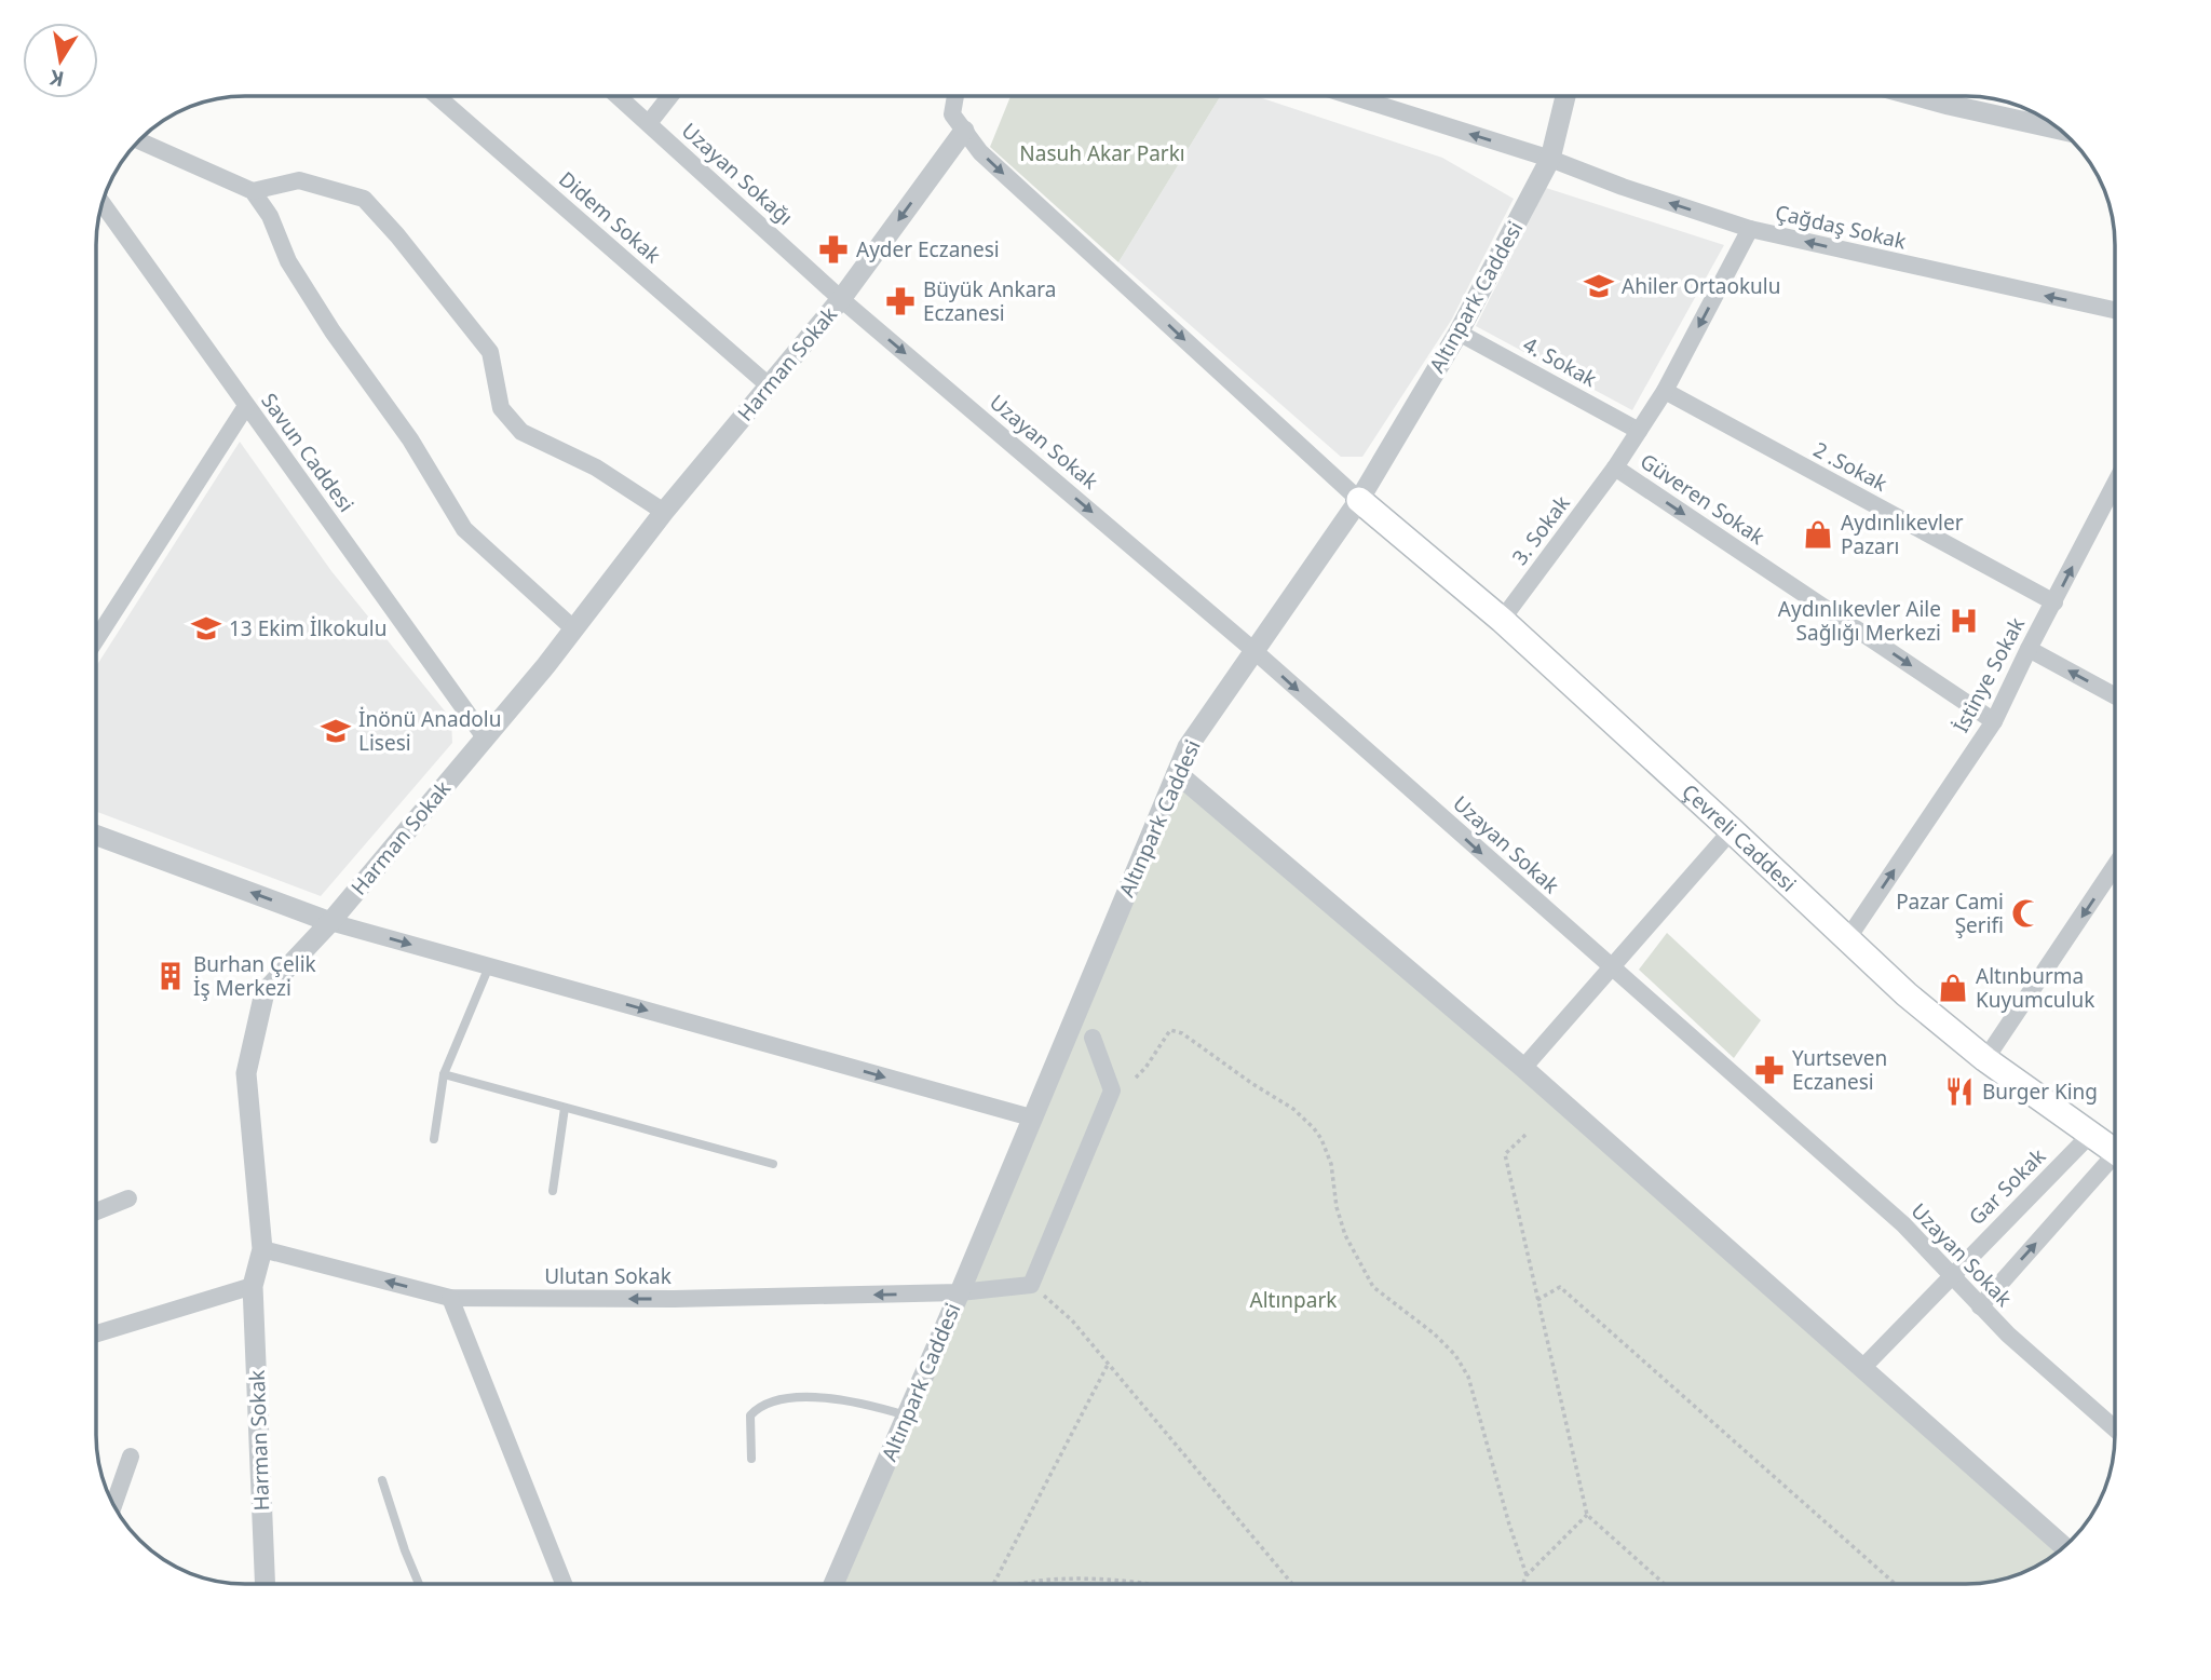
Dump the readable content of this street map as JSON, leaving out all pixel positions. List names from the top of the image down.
{
  "streets": {
    "main road": ["Çevreli Caddesi"],
    "street": [
      "Uzayan Sokağı",
      "Didem Sokak",
      "Çağdaş Sokak",
      "Altınpark Caddesi",
      "4. Sokak",
      "Harman Sokak",
      "Uzayan Sokak",
      "Savun Caddesi",
      "2 .Sokak",
      "Güveren Sokak",
      "3. Sokak",
      "İstinye Sokak",
      "Gar Sokak",
      "Ulutan Sokak"
    ]
  },
  "crossings": [
    ["Uzayan Sokağı", "Harman Sokak"],
    ["Uzayan Sokağı", "Uzayan Sokak"],
    ["Didem Sokak", "Harman Sokak"],
    ["Çağdaş Sokak", "Altınpark Caddesi"],
    ["Çağdaş Sokak", "Güveren Sokak"],
    ["Altınpark Caddesi", "4. Sokak"],
    ["Altınpark Caddesi", "Uzayan Sokak"],
    ["Altınpark Caddesi", "Çevreli Caddesi"],
    ["Altınpark Caddesi", "Ulutan Sokak"],
    ["4. Sokak", "Güveren Sokak"],
    ["Harman Sokak", "Uzayan Sokak"],
    ["Harman Sokak", "Savun Caddesi"],
    ["Harman Sokak", "Ulutan Sokak"],
    ["Uzayan Sokak", "Gar Sokak"],
    ["2 .Sokak", "Güveren Sokak"],
    ["2 .Sokak", "İstinye Sokak"],
    ["Güveren Sokak", "3. Sokak"],
    ["Güveren Sokak", "İstinye Sokak"],
    ["3. Sokak", "Çevreli Caddesi"],
    ["İstinye Sokak", "Çevreli Caddesi"],
    ["Çevreli Caddesi", "Gar Sokak"]
  ],
  "one_way": ["Çağdaş Sokak", "İstinye Sokak", "Ulutan Sokak"],
  "parks": ["Nasuh Akar Parkı", "Altınpark"],
  "places": {
    "pharmacy": ["Ayder Eczanesi", "Büyük Ankara Eczanesi", "Yurtseven Eczanesi"],
    "school or university": ["Ahiler Ortaokulu", "13 Ekim İlkokulu", "İnönü Anadolu Lisesi"],
    "shop": ["Aydınlıkevler Pazarı", "Altınburma Kuyumculuk"],
    "hospital": ["Aydınlıkevler Aile Sağlığı Merkezi"],
    "mosque": ["Pazar Cami Şerifi"],
    "building": ["Burhan Çelik İş Merkezi"],
    "restaurant": ["Burger King"]
  },
  "north": "bottom"
}
